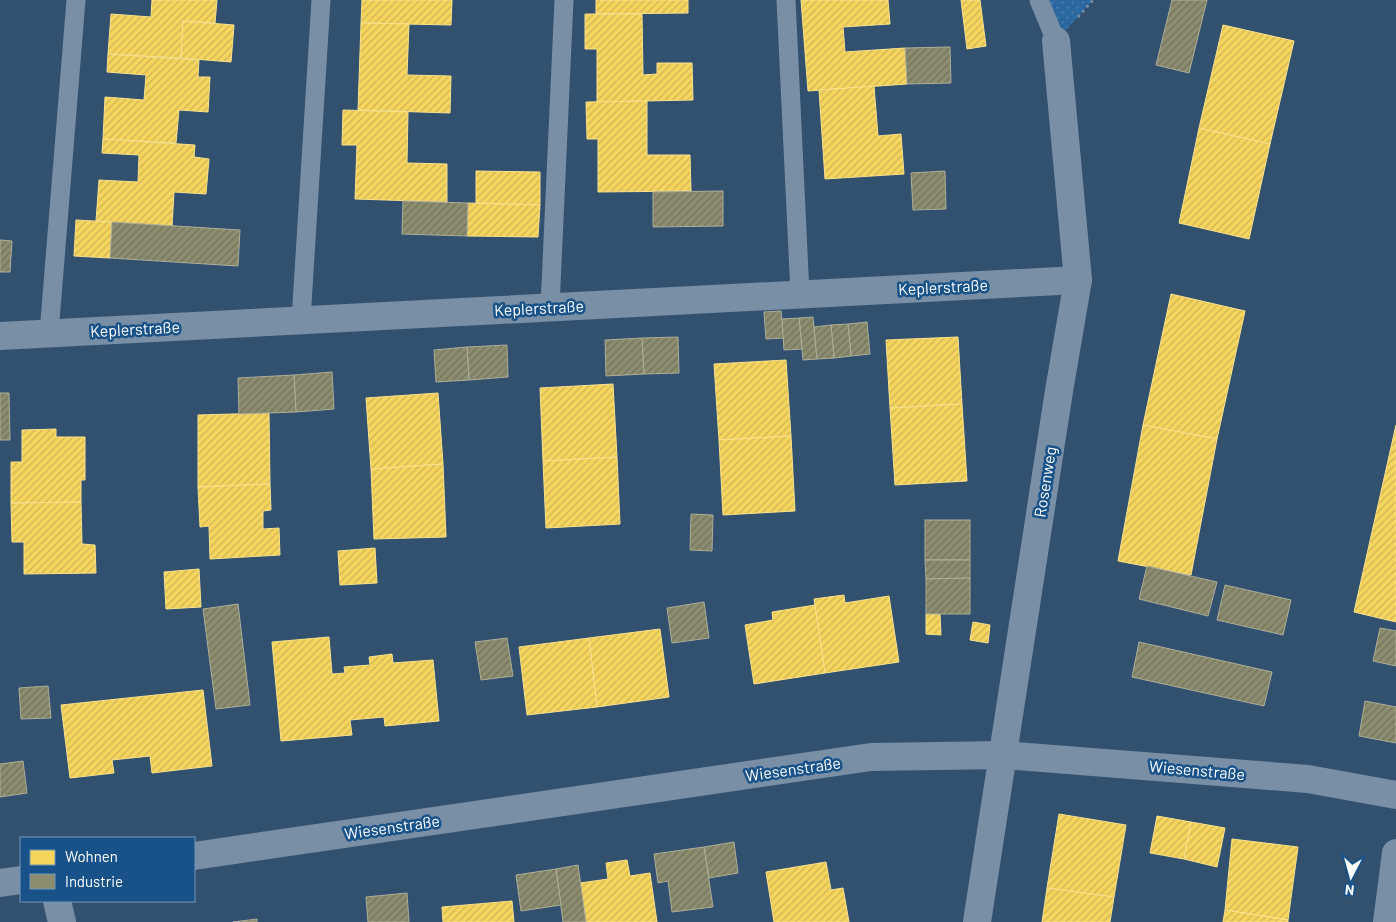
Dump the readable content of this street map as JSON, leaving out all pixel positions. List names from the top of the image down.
{
  "streets": {
    "street": ["Keplerstraße", "Rosenweg", "Wiesenstraße"]
  },
  "crossings": [
    ["Keplerstraße", "Rosenweg"],
    ["Rosenweg", "Wiesenstraße"]
  ],
  "legend": ["Wohnen", "Industrie"],
  "north": "bottom"
}
